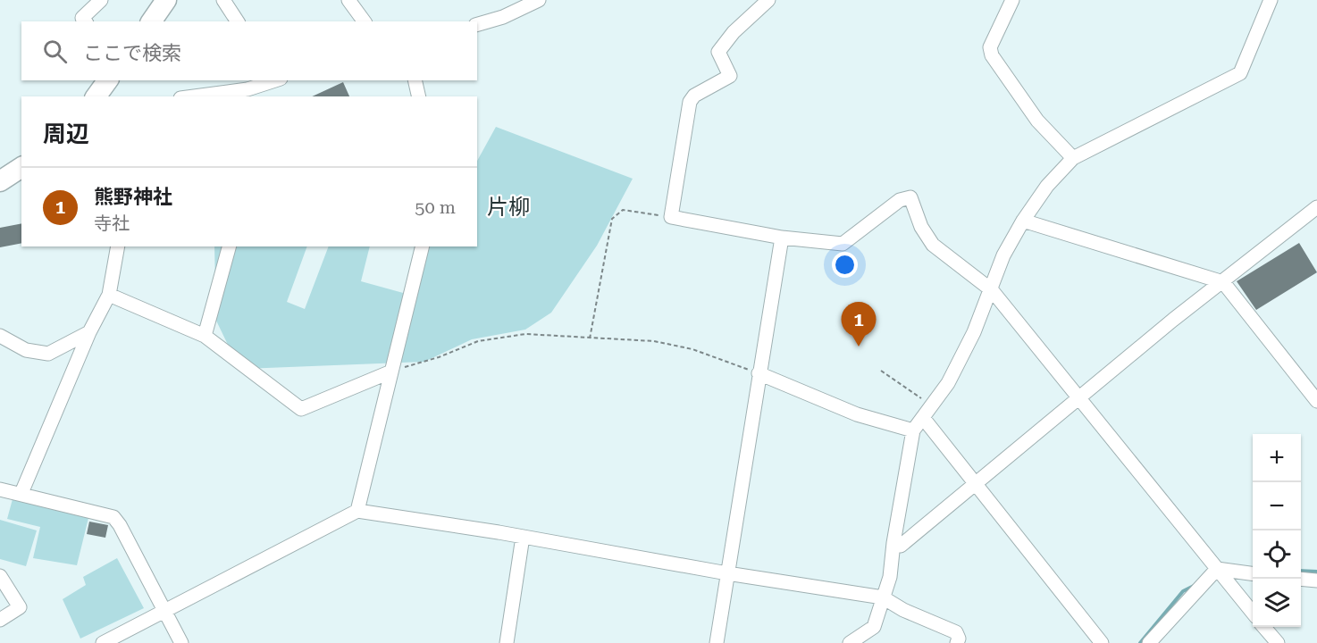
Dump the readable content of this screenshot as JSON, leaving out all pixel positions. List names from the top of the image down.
{
  "districts": ["片柳"],
  "page": {
    "search": "ここで検索",
    "heading": "周辺",
    "list": [
      {
        "mark": "1",
        "name": "熊野神社",
        "note": "寺社",
        "value": "50 m"
      }
    ],
    "pins": "1",
    "map_buttons": ["+", "−"]
  }
}
